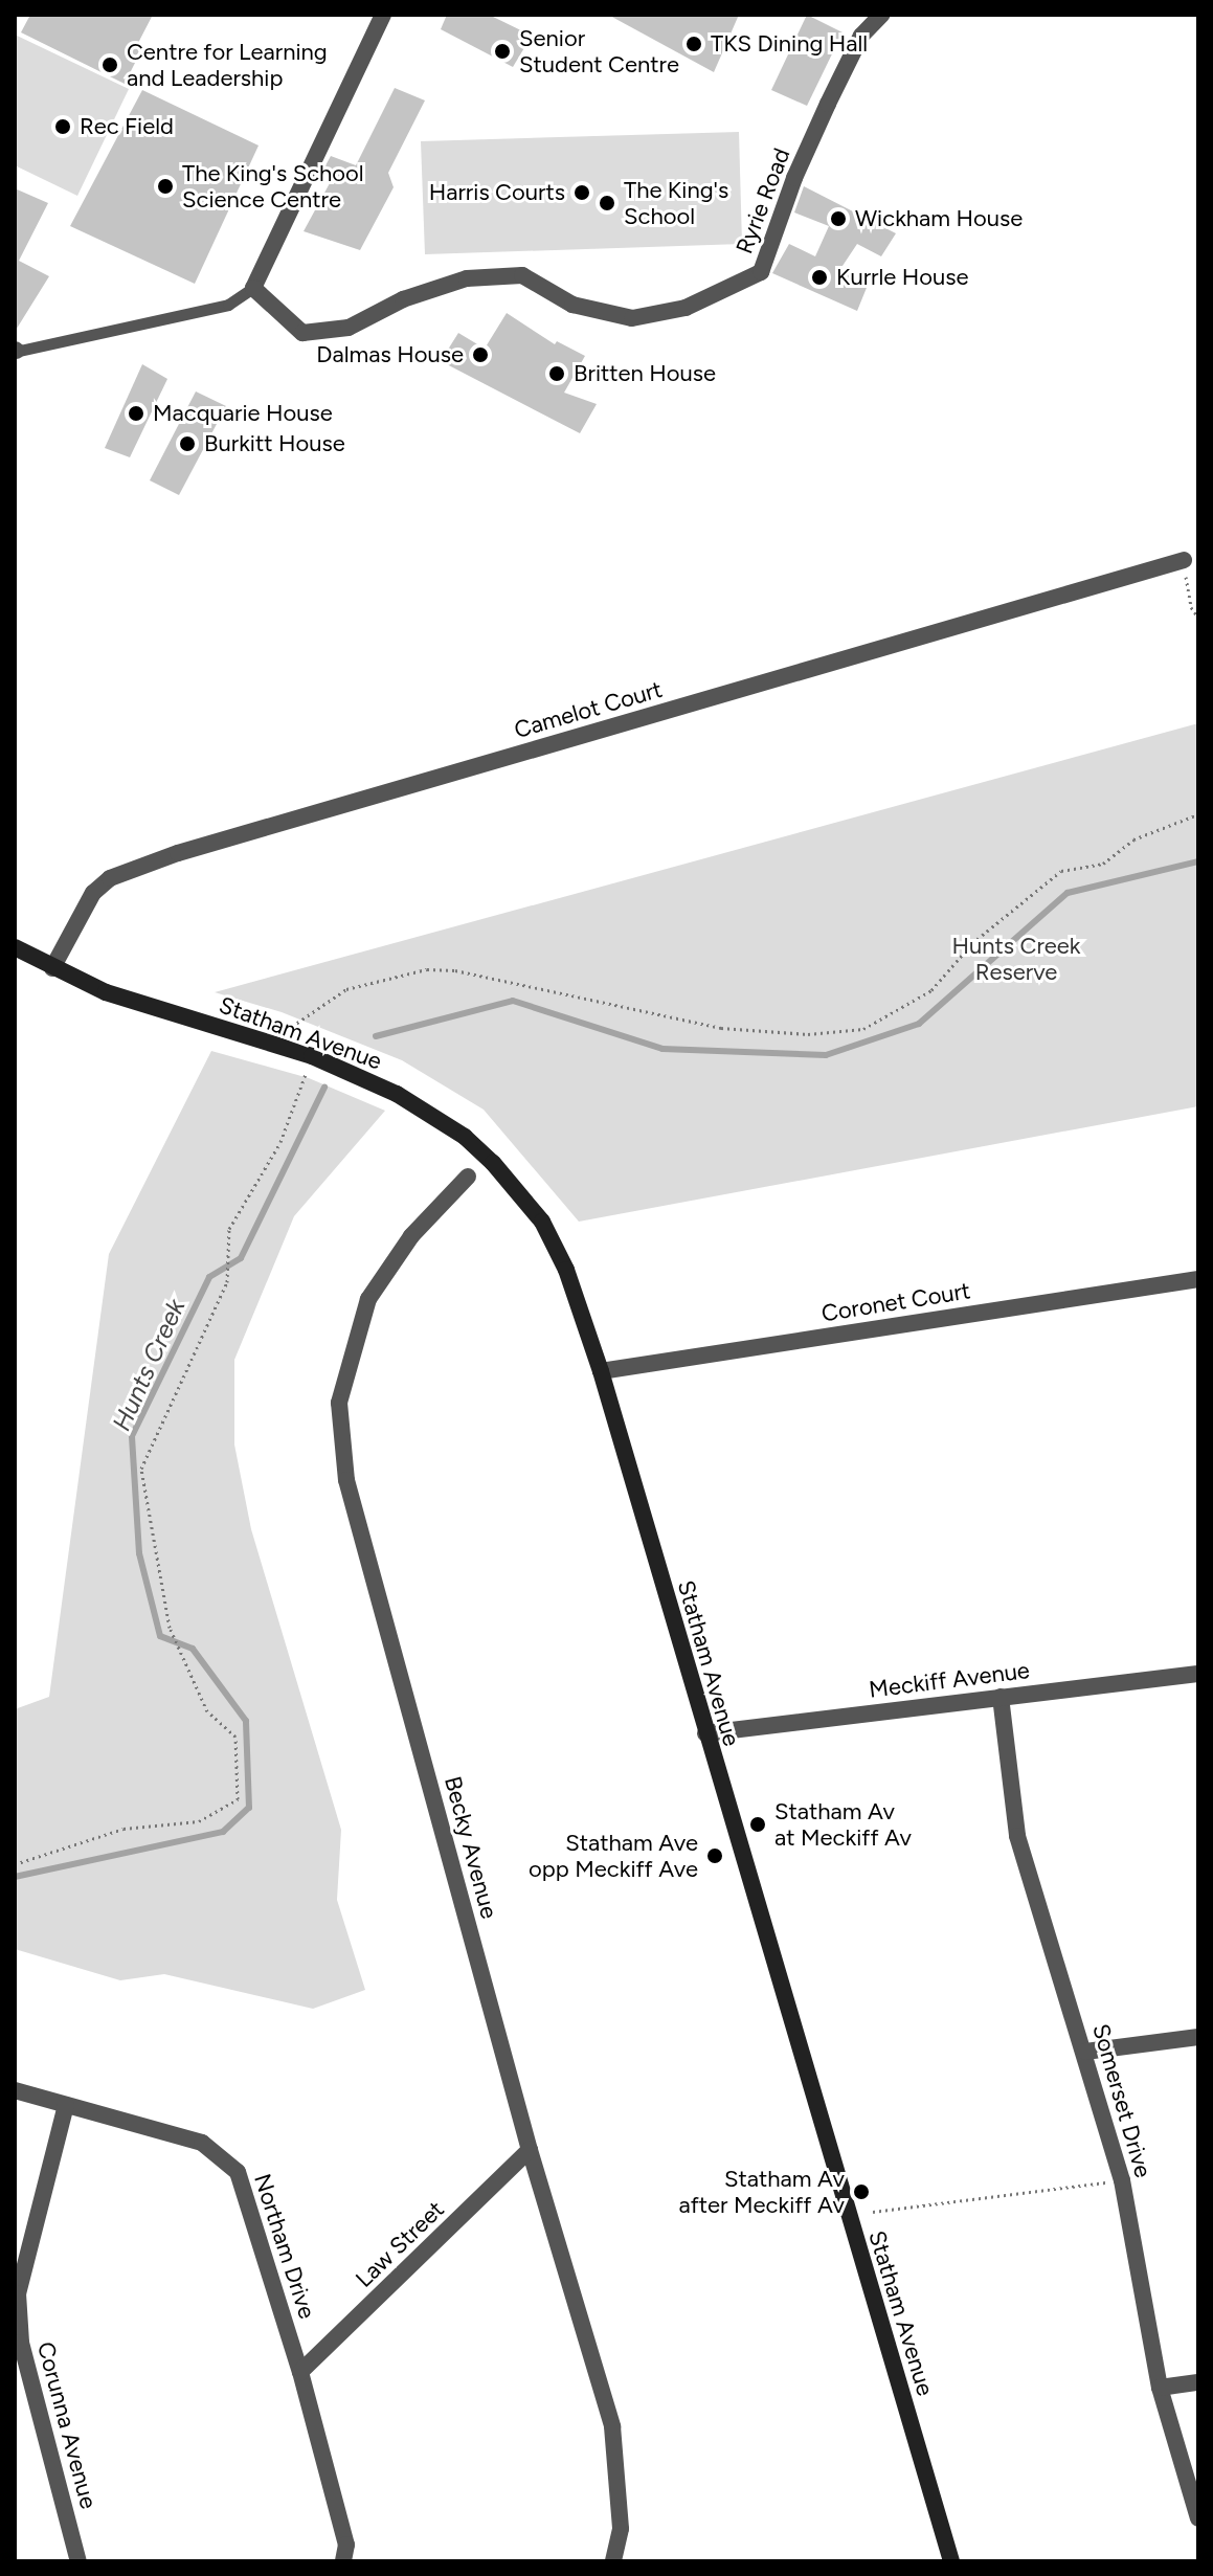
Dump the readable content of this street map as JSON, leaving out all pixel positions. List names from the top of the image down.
{
  "streets": {
    "main road": ["Statham Avenue"],
    "street": [
      "Ryrie Road",
      "Camelot Court",
      "Coronet Court",
      "Meckiff Avenue",
      "Becky Avenue",
      "Somerset Drive",
      "Law Street",
      "Northam Drive",
      "Corunna Avenue"
    ]
  },
  "crossings": [
    ["Camelot Court", "Statham Avenue"],
    ["Statham Avenue", "Coronet Court"],
    ["Statham Avenue", "Meckiff Avenue"],
    ["Meckiff Avenue", "Somerset Drive"],
    ["Becky Avenue", "Law Street"],
    ["Law Street", "Northam Drive"],
    ["Northam Drive", "Corunna Avenue"]
  ],
  "water": ["Hunts Creek"],
  "parks": ["Hunts Creek Reserve"],
  "places": [
    "TKS Dining Hall",
    "Senior Student Centre",
    "Centre for Learning and Leadership",
    "Rec Field",
    "The King's School Science Centre",
    "Harris Courts",
    "The King's School",
    "Wickham House",
    "Kurrle House",
    "Dalmas House",
    "Britten House",
    "Macquarie House",
    "Burkitt House",
    "Statham Av at Meckiff Av",
    "Statham Ave opp Meckiff Ave",
    "Statham Av after Meckiff Av"
  ]
}
